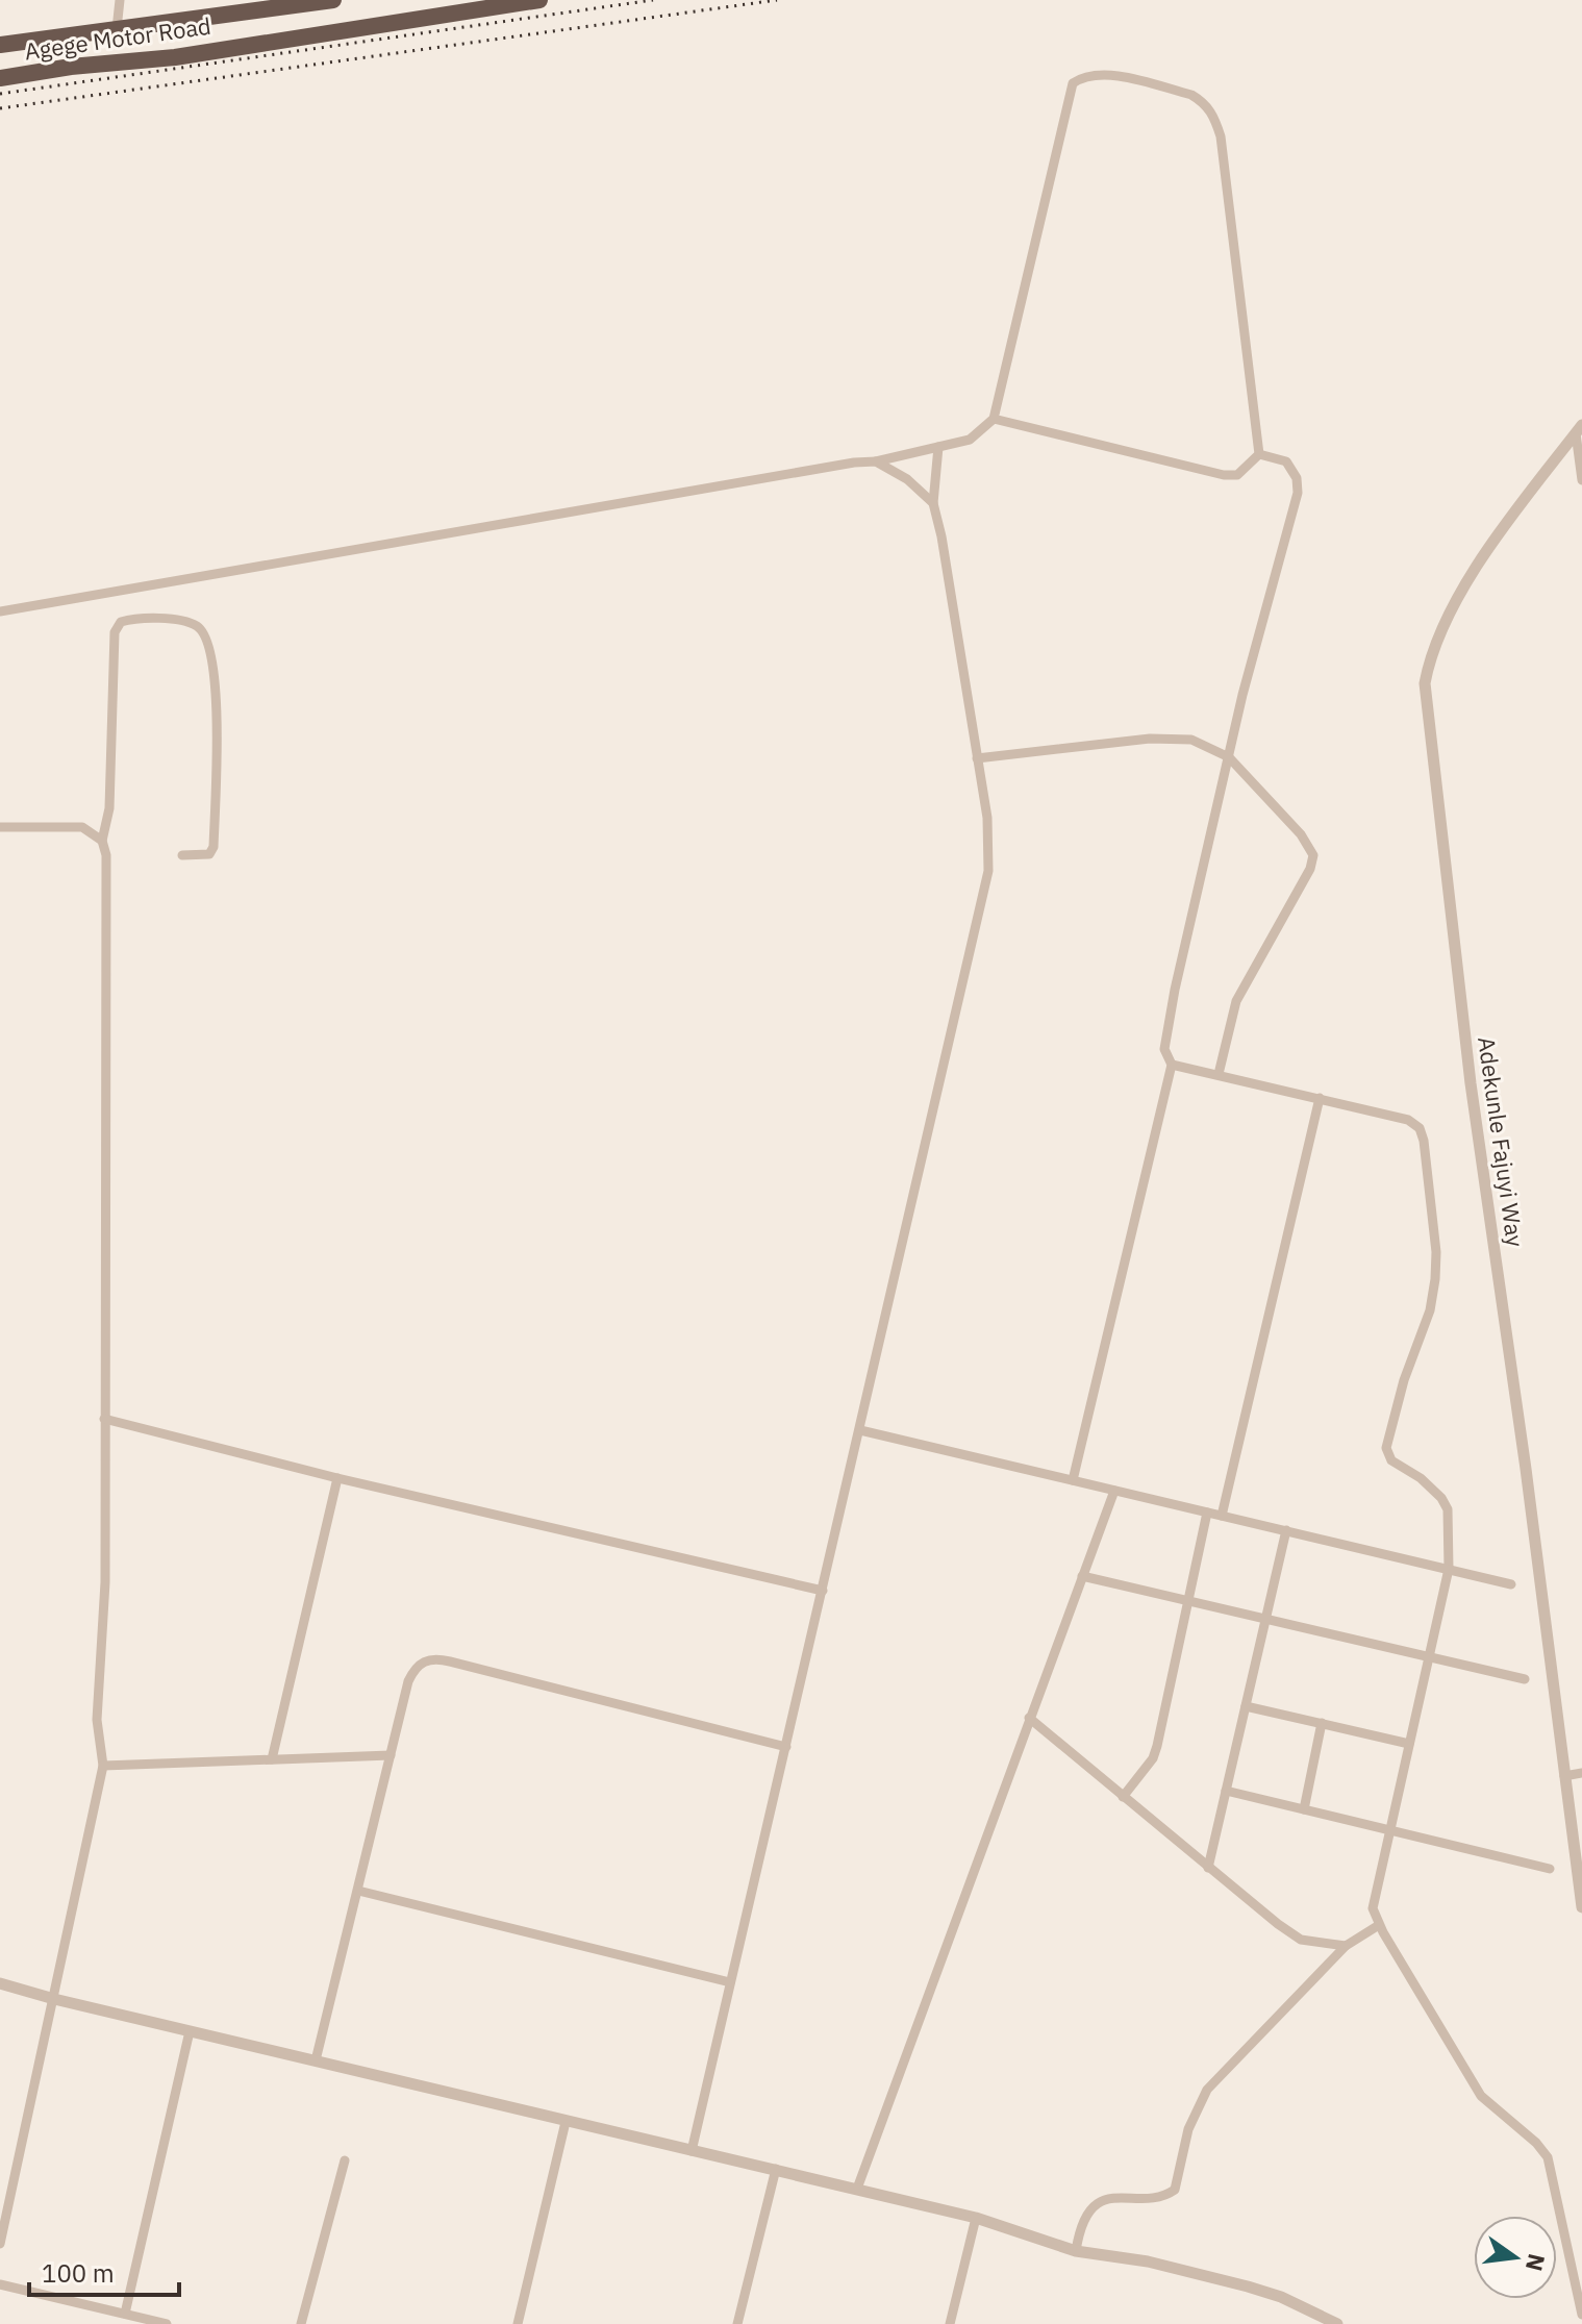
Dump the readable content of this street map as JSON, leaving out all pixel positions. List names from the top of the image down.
{
  "streets": {
    "highway": ["Agege Motor Road"],
    "street": ["Adekunle Fajuyi Way"]
  },
  "scale_bar": "100 m",
  "north": "right"
}
